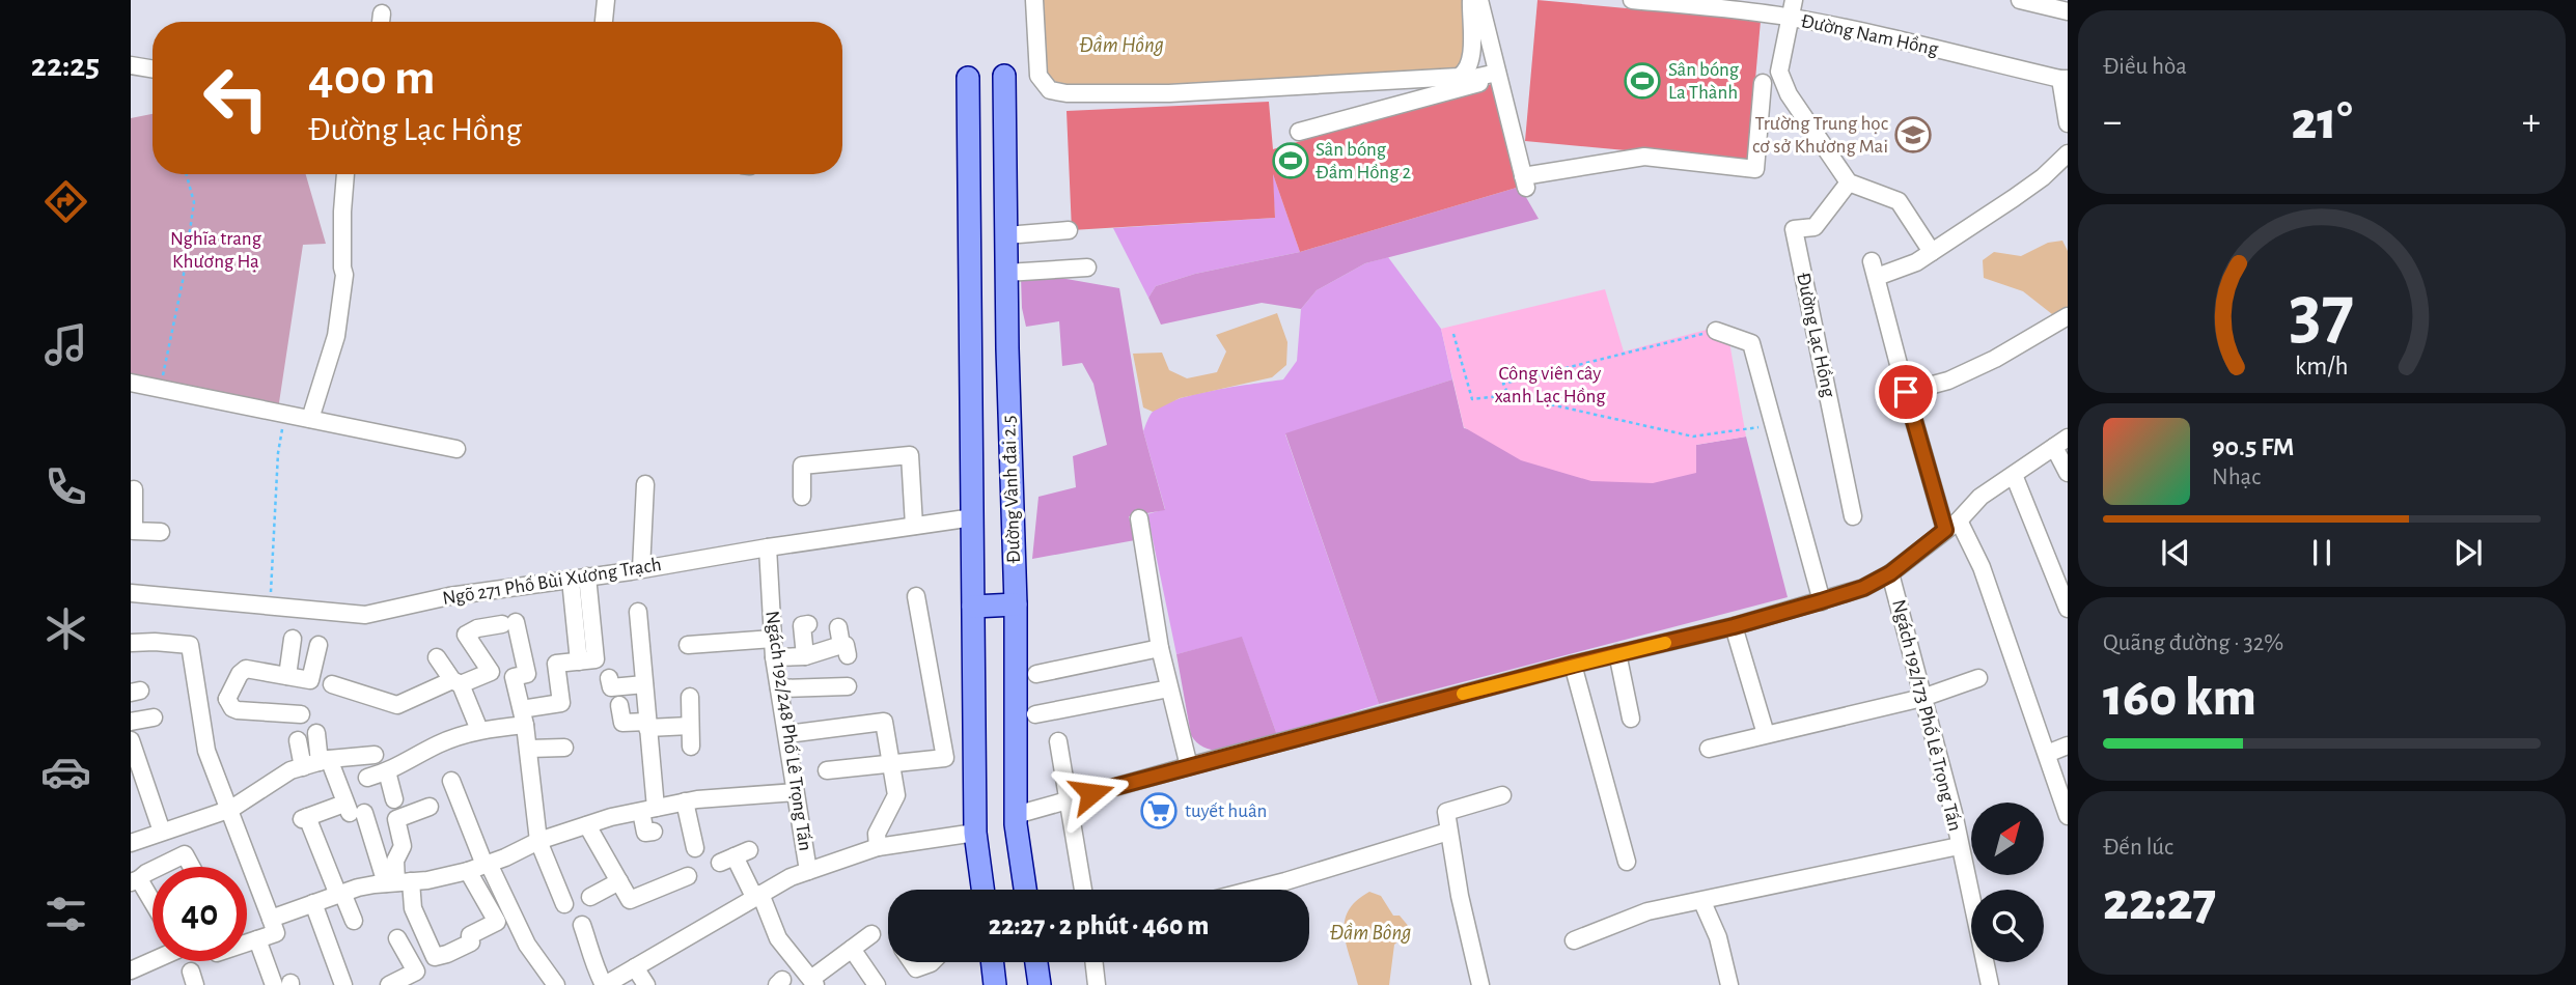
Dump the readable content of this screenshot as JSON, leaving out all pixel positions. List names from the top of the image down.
{
  "streets": {
    "main road": ["Đường Vành đai 2.5"],
    "street": [
      "Đường Nam Hồng",
      "Đường Lạc Hồng",
      "Ngõ 271 Phố Bùi Xương Trạch",
      "Ngách 192/173 Phố Lê Trọng Tấn",
      "Ngách 192/248 Phố Lê Trọng Tấn"
    ]
  },
  "crossings": [
    ["Đường Vành đai 2.5", "Ngõ 271 Phố Bùi Xương Trạch"],
    ["Ngõ 271 Phố Bùi Xương Trạch", "Ngách 192/248 Phố Lê Trọng Tấn"]
  ],
  "water": ["Đầm Hồng", "Đầm Bông"],
  "parks": ["Nghĩa trang Khương Hạ", "Công viên cây xanh Lạc Hồng"],
  "places": {
    "sports": ["Sân bóng La Thành", "Sân bóng Đầm Hồng 2"],
    "school or university": ["Trường Trung học cơ sở Khương Mai"],
    "supermarket": ["tuyết huân"]
  },
  "north": "top right",
  "page": {
    "tabs": "22:25",
    "tile": [
      "Điều hòa",
      ["Quãng đường · 32%", "160 km"],
      ["Đến lúc", "22:27"]
    ],
    "turn": ["400 m", "Đường Lạc Hồng"],
    "heat": ["−", "21°", "+"],
    "song": ["90.5 FM", "Nhạc"],
    "limit": "40",
    "trip": "22:27 · 2 phút · 460 m",
    "gauge": ["37", "km/h"]
  }
}
